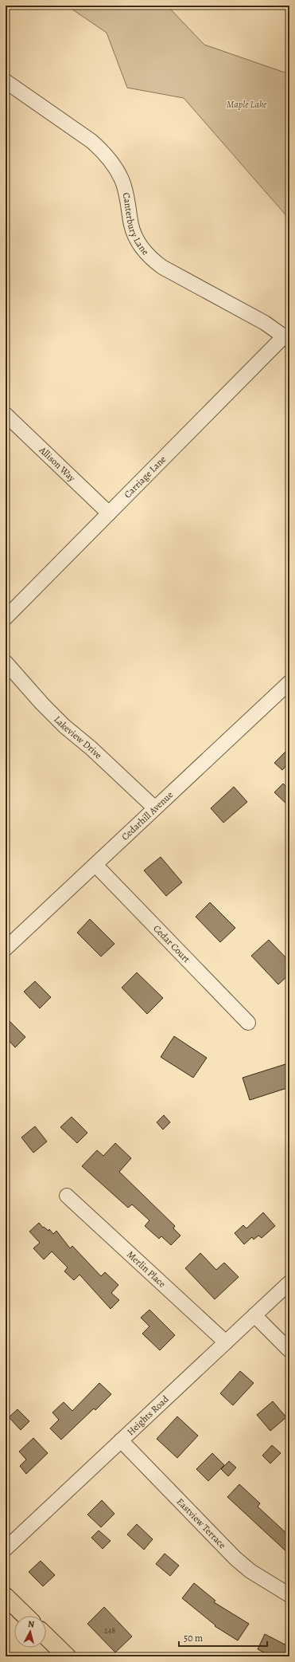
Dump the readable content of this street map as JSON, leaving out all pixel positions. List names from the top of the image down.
{
  "streets": {
    "street": [
      "Canterbury Lane",
      "Allison Way",
      "Carriage Lane",
      "Lakeview Drive",
      "Cedarhill Avenue",
      "Cedar Court",
      "Merlin Place",
      "Heights Road",
      "Eastview Terrace"
    ]
  },
  "crossings": [
    ["Canterbury Lane", "Carriage Lane"],
    ["Allison Way", "Carriage Lane"],
    ["Lakeview Drive", "Cedarhill Avenue"],
    ["Cedarhill Avenue", "Cedar Court"],
    ["Merlin Place", "Heights Road"],
    ["Heights Road", "Eastview Terrace"]
  ],
  "parks": ["Maple Lake"],
  "house_numbers": ["248"],
  "scale_bar": "50 m",
  "north": "top"
}
